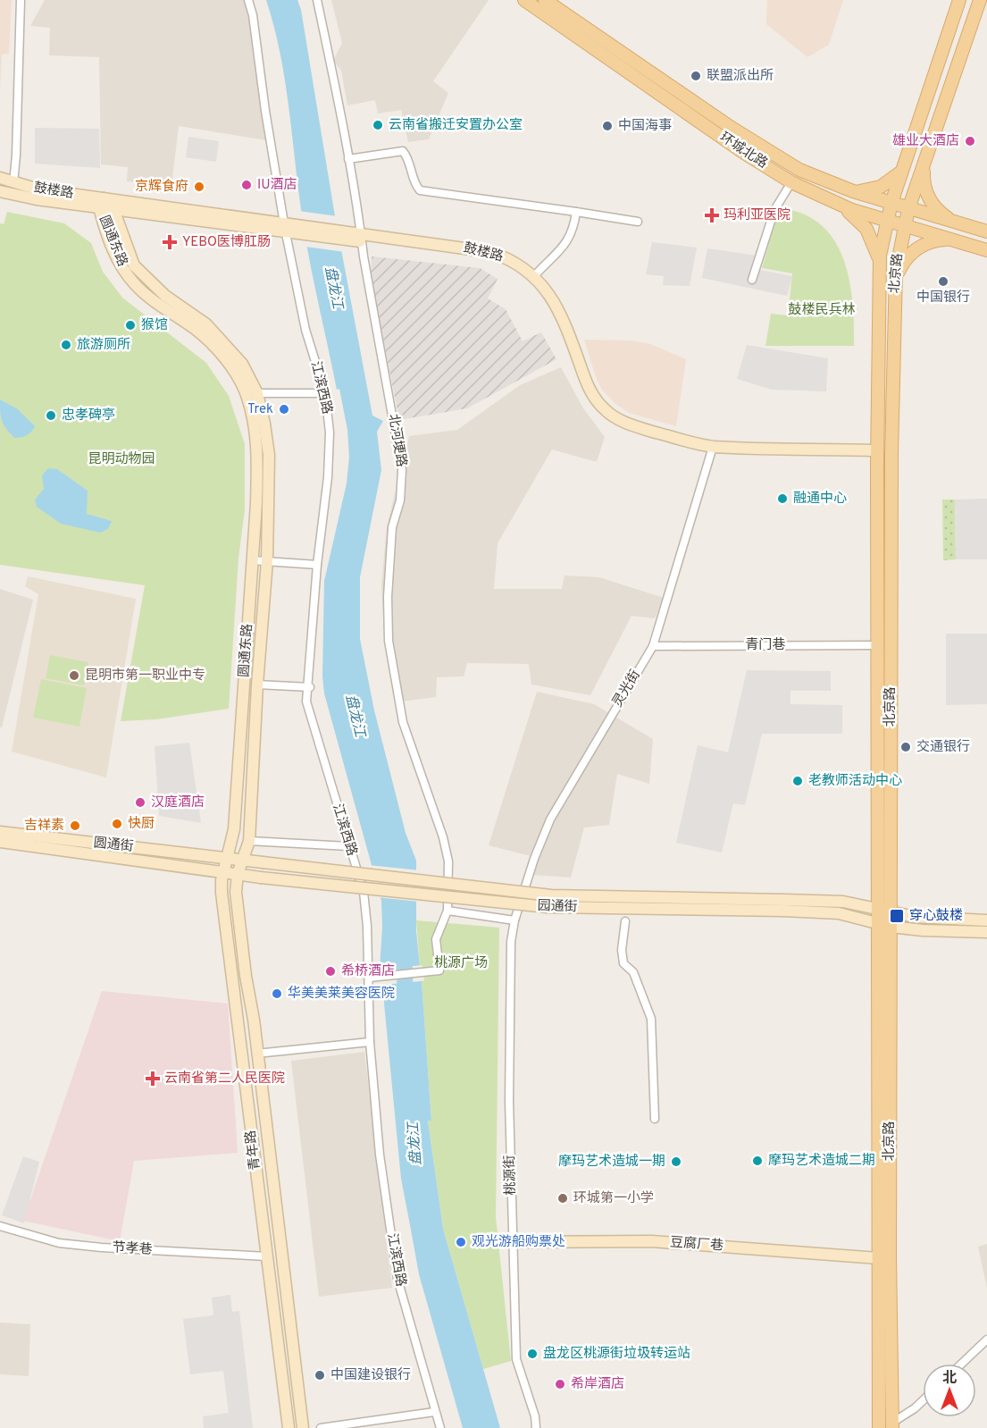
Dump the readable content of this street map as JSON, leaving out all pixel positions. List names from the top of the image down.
{
  "streets": {
    "main road": [
      "环城北路",
      "鼓楼路",
      "圆通东路",
      "北京路",
      "圆通街",
      "园通街",
      "青年路",
      "豆腐厂巷"
    ],
    "street": [
      "江滨西路",
      "北河埂路",
      "青门巷",
      "灵光街",
      "桃源街",
      "节孝巷"
    ]
  },
  "crossings": [
    ["环城北路", "北京路"],
    ["鼓楼路", "圆通东路"],
    ["鼓楼路", "北京路"],
    ["鼓楼路", "江滨西路"],
    ["鼓楼路", "北河埂路"],
    ["鼓楼路", "灵光街"],
    ["圆通东路", "圆通街"],
    ["圆通东路", "园通街"],
    ["圆通东路", "青年路"],
    ["北京路", "青门巷"],
    ["北京路", "园通街"],
    ["北京路", "豆腐厂巷"],
    ["青门巷", "灵光街"],
    ["灵光街", "桃源街"],
    ["圆通街", "园通街"],
    ["圆通街", "青年路"],
    ["园通街", "青年路"],
    ["青年路", "节孝巷"],
    ["桃源街", "豆腐厂巷"]
  ],
  "water": ["盘龙江"],
  "parks": ["鼓楼民兵林", "昆明动物园", "桃源广场"],
  "places": {
    "other": [
      "联盟派出所",
      "云南省搬迁安置办公室",
      "中国海事",
      "雄业大酒店",
      "IU酒店",
      "京辉食府",
      "中国银行",
      "猴馆",
      "旅游厕所",
      "Trek",
      "忠孝碑亭",
      "融通中心",
      "昆明市第一职业中专",
      "交通银行",
      "老教师活动中心",
      "汉庭酒店",
      "快厨",
      "吉祥素",
      "希桥酒店",
      "华美美莱美容医院",
      "摩玛艺术造城二期",
      "摩玛艺术造城一期",
      "环城第一小学",
      "观光游船购票处",
      "盘龙区桃源街垃圾转运站",
      "中国建设银行",
      "希岸酒店"
    ],
    "health": ["玛利亚医院", "YEBO医博肛肠", "云南省第二人民医院"],
    "transit": ["穿心鼓楼"]
  },
  "north": "top"
}
